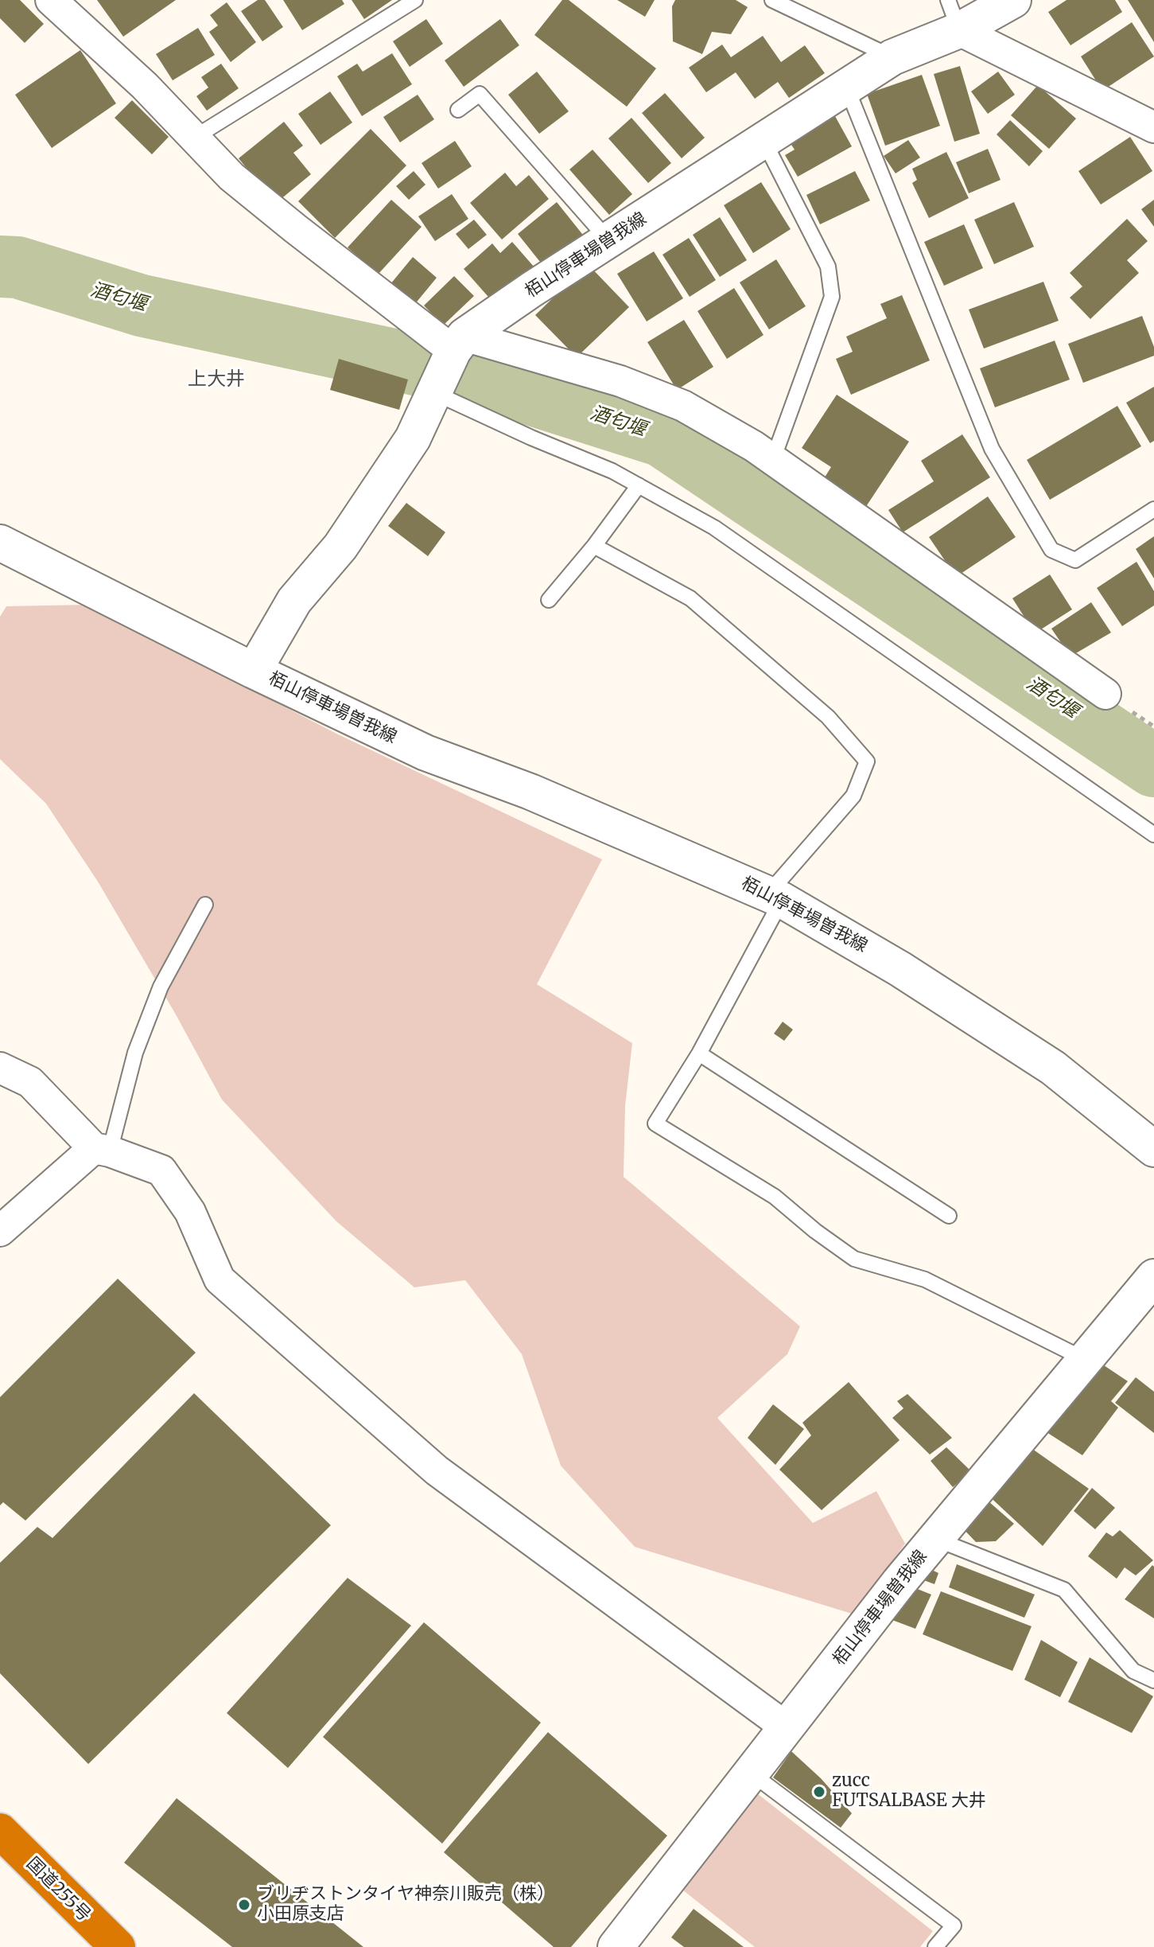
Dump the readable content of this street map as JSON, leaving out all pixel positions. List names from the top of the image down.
{
  "streets": {
    "highway": ["国道255号"],
    "main road": ["栢山停車場曽我線"]
  },
  "districts": ["上大井"],
  "water": ["酒匂堰"],
  "places": ["zucc FUTSALBASE 大井", "ブリヂストンタイヤ神奈川販売（株） 小田原支店"]
}
